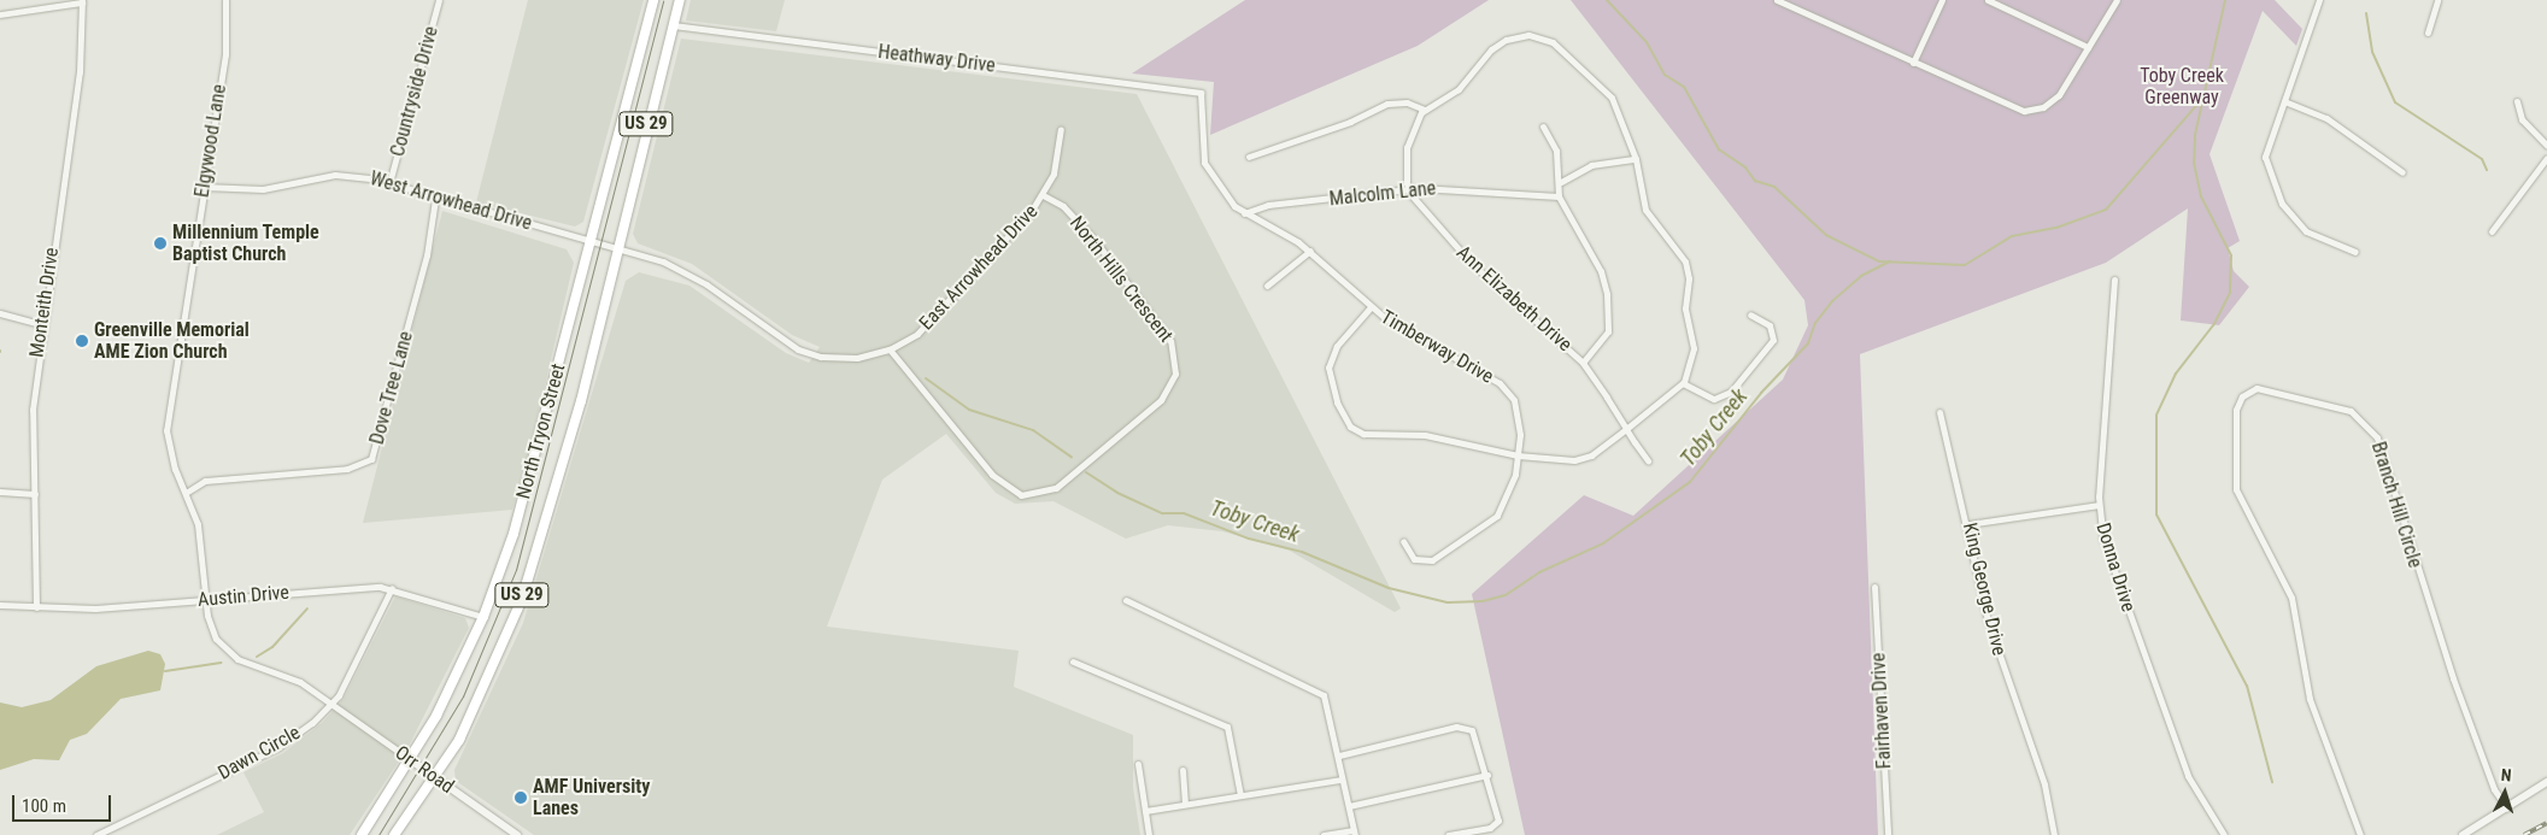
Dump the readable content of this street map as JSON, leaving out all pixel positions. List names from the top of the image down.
{
  "streets": {
    "main road": ["US 29", "North Tryon Street"],
    "street": [
      "Heathway Drive",
      "Countryside Drive",
      "Elgywood Lane",
      "Malcolm Lane",
      "West Arrowhead Drive",
      "East Arrowhead Drive",
      "North Hills Crescent",
      "Ann Elizabeth Drive",
      "Monteith Drive",
      "Timberway Drive",
      "Dove Tree Lane",
      "Branch Hill Circle",
      "Donna Drive",
      "King George Drive",
      "Austin Drive",
      "Fairhaven Drive",
      "Dawn Circle",
      "Orr Road"
    ]
  },
  "crossings": [
    ["Heathway Drive", "Timberway Drive"],
    ["Heathway Drive", "North Tryon Street"],
    ["Countryside Drive", "West Arrowhead Drive"],
    ["Elgywood Lane", "West Arrowhead Drive"],
    ["Elgywood Lane", "Dove Tree Lane"],
    ["Elgywood Lane", "Austin Drive"],
    ["Elgywood Lane", "Orr Road"],
    ["Malcolm Lane", "Ann Elizabeth Drive"],
    ["Malcolm Lane", "Timberway Drive"],
    ["West Arrowhead Drive", "East Arrowhead Drive"],
    ["West Arrowhead Drive", "Dove Tree Lane"],
    ["West Arrowhead Drive", "North Tryon Street"],
    ["East Arrowhead Drive", "North Hills Crescent"],
    ["East Arrowhead Drive", "North Tryon Street"],
    ["Monteith Drive", "Austin Drive"],
    ["North Tryon Street", "Austin Drive"],
    ["North Tryon Street", "Orr Road"],
    ["Austin Drive", "Dawn Circle"],
    ["Austin Drive", "Orr Road"],
    ["Dawn Circle", "Orr Road"]
  ],
  "water": ["Toby Creek"],
  "parks": ["Toby Creek Greenway"],
  "places": ["Millennium Temple Baptist Church", "Greenville Memorial AME Zion Church", "AMF University Lanes"],
  "scale_bar": "100 m",
  "north": "top"
}
